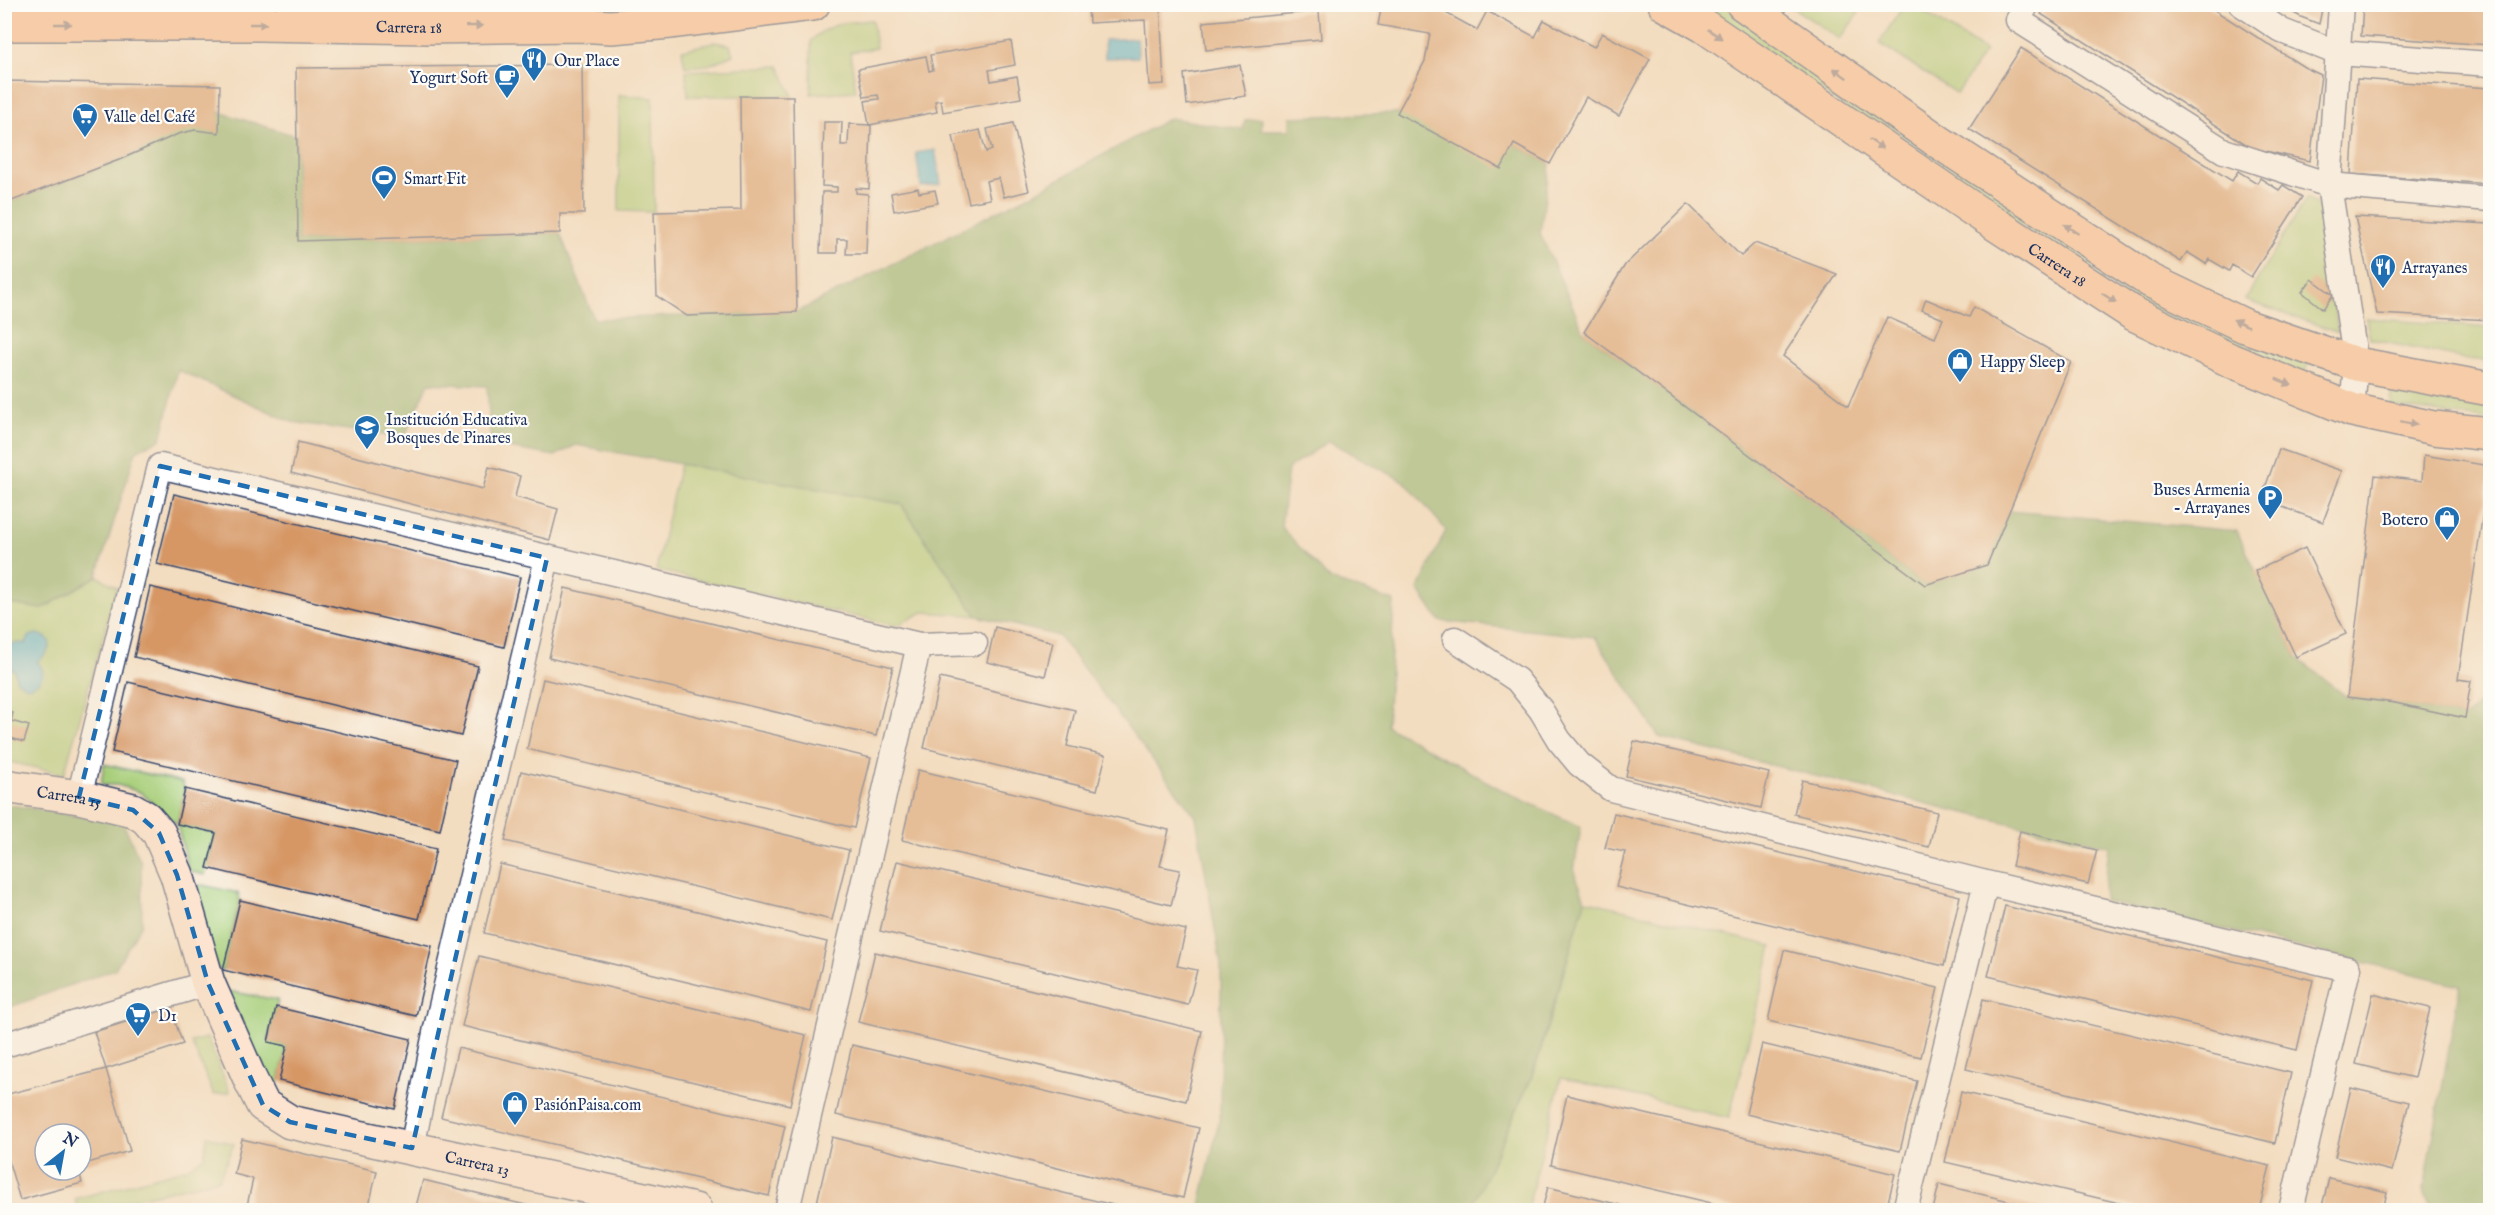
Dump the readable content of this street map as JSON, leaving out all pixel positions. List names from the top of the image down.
{
  "streets": {
    "main road": ["Carrera 18"],
    "street": ["Carrera 15", "Carrera 13"]
  },
  "crossings": [
    ["Carrera 15", "Carrera 13"]
  ],
  "places": {
    "restaurant": ["Our Place", "Arrayanes"],
    "cafe": ["Yogurt Soft"],
    "supermarket": ["Valle del Café", "D1"],
    "sports": ["Smart Fit"],
    "shop": ["Happy Sleep", "Botero", "PasiónPaisa.com"],
    "school or university": ["Institución Educativa Bosques de Pinares"],
    "parking": ["Buses Armenia - Arrayanes"]
  },
  "north": "top right"
}
